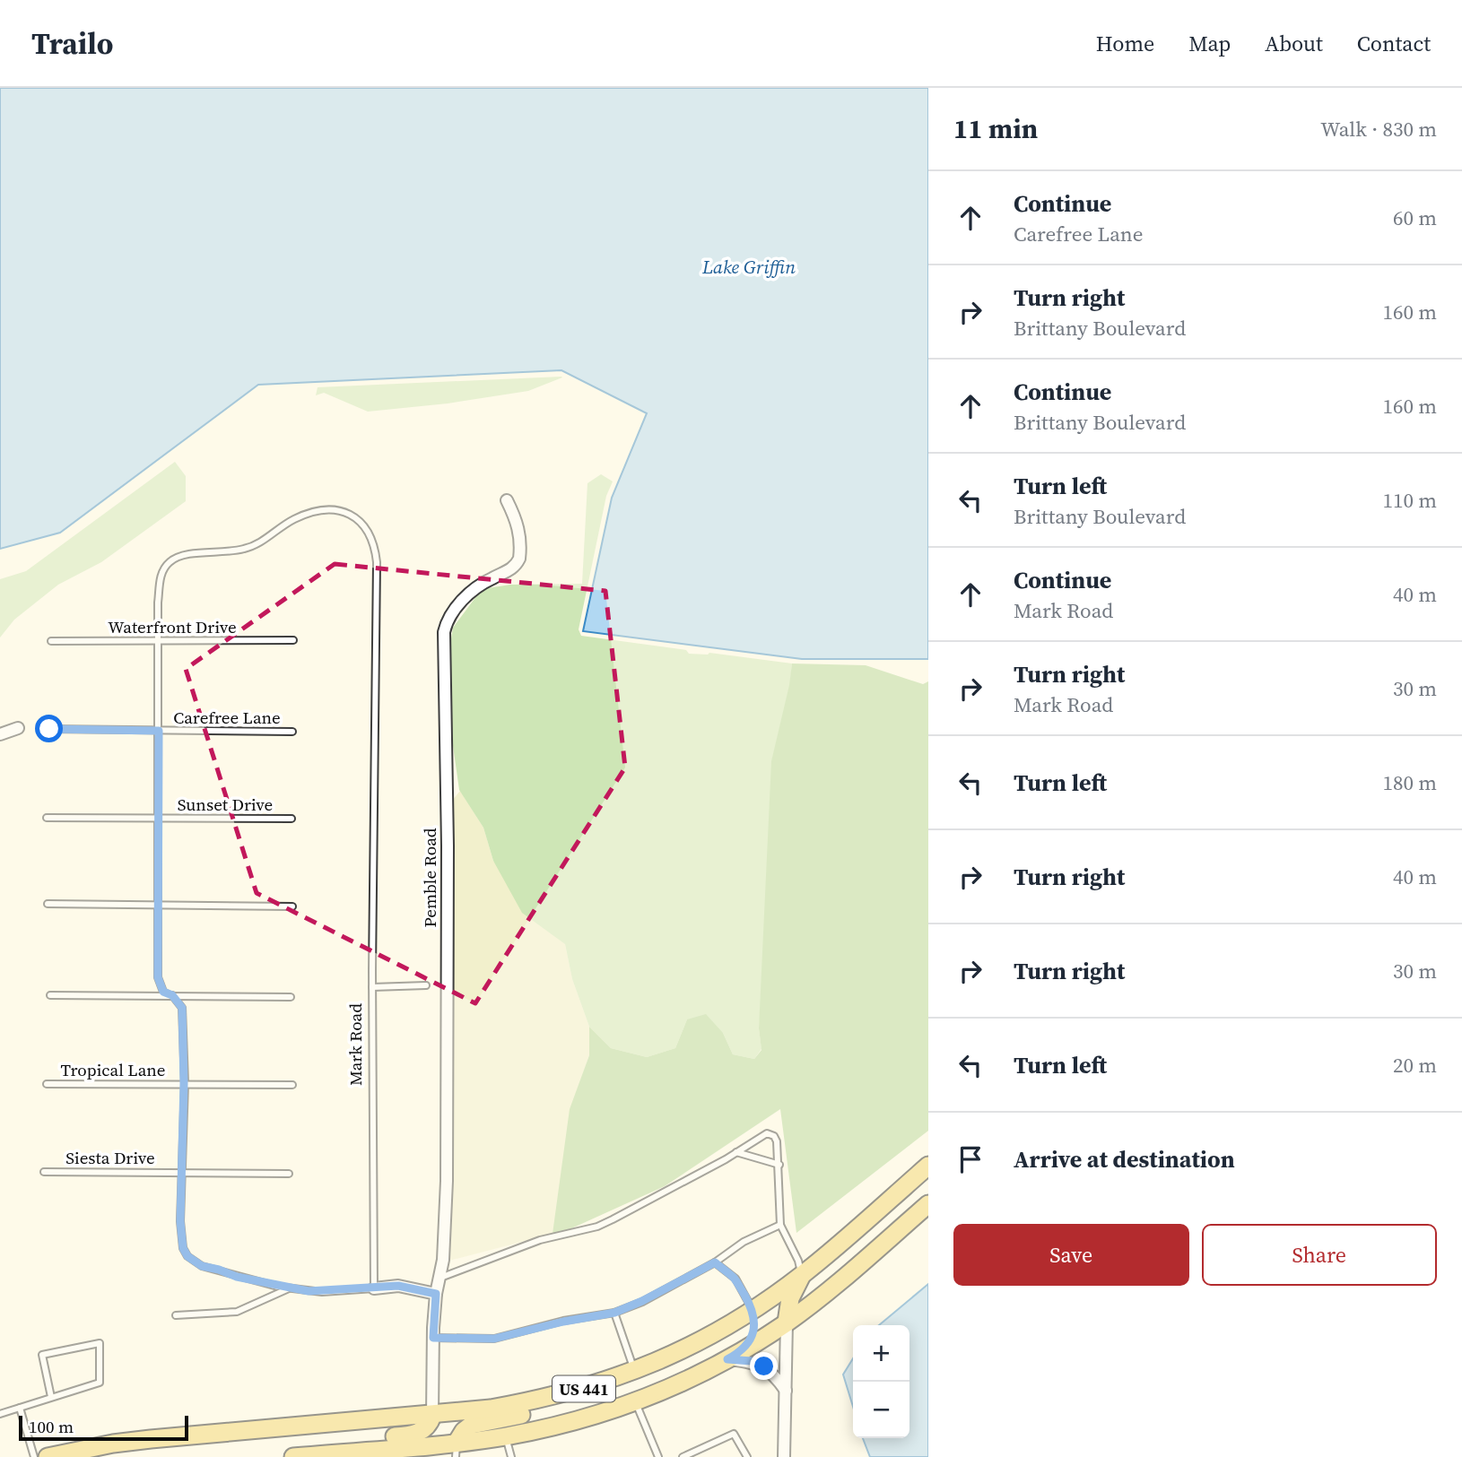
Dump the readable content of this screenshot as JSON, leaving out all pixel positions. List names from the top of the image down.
{
  "streets": {
    "main road": ["US 441"],
    "street": ["Pemble Road"],
    "lane": [
      "Waterfront Drive",
      "Carefree Lane",
      "Sunset Drive",
      "Mark Road",
      "Tropical Lane",
      "Siesta Drive"
    ]
  },
  "crossings": [
    ["Waterfront Drive", "Mark Road"],
    ["Carefree Lane", "Mark Road"],
    ["Sunset Drive", "Mark Road"],
    ["Mark Road", "Tropical Lane"],
    ["Mark Road", "Siesta Drive"]
  ],
  "water": ["Lake Griffin"],
  "scale_bar": "100 m",
  "page": {
    "header": "Trailo",
    "nav": [
      "Home",
      "Map",
      "About",
      "Contact"
    ],
    "heading": ["11 min", "Walk · 830 m"],
    "list": [
      ["Continue", "Carefree Lane", "60 m"],
      ["Turn right", "Brittany Boulevard", "160 m"],
      ["Continue", "Brittany Boulevard", "160 m"],
      ["Turn left", "Brittany Boulevard", "110 m"],
      ["Continue", "Mark Road", "40 m"],
      ["Turn right", "Mark Road", "30 m"],
      ["Turn left", "180 m"],
      ["Turn right", "40 m"],
      ["Turn right", "30 m"],
      ["Turn left", "20 m"],
      "Arrive at destination"
    ],
    "buttons": ["Save", "Share"],
    "map_buttons": ["+", "−"],
    "scale": "100 m"
  }
}
